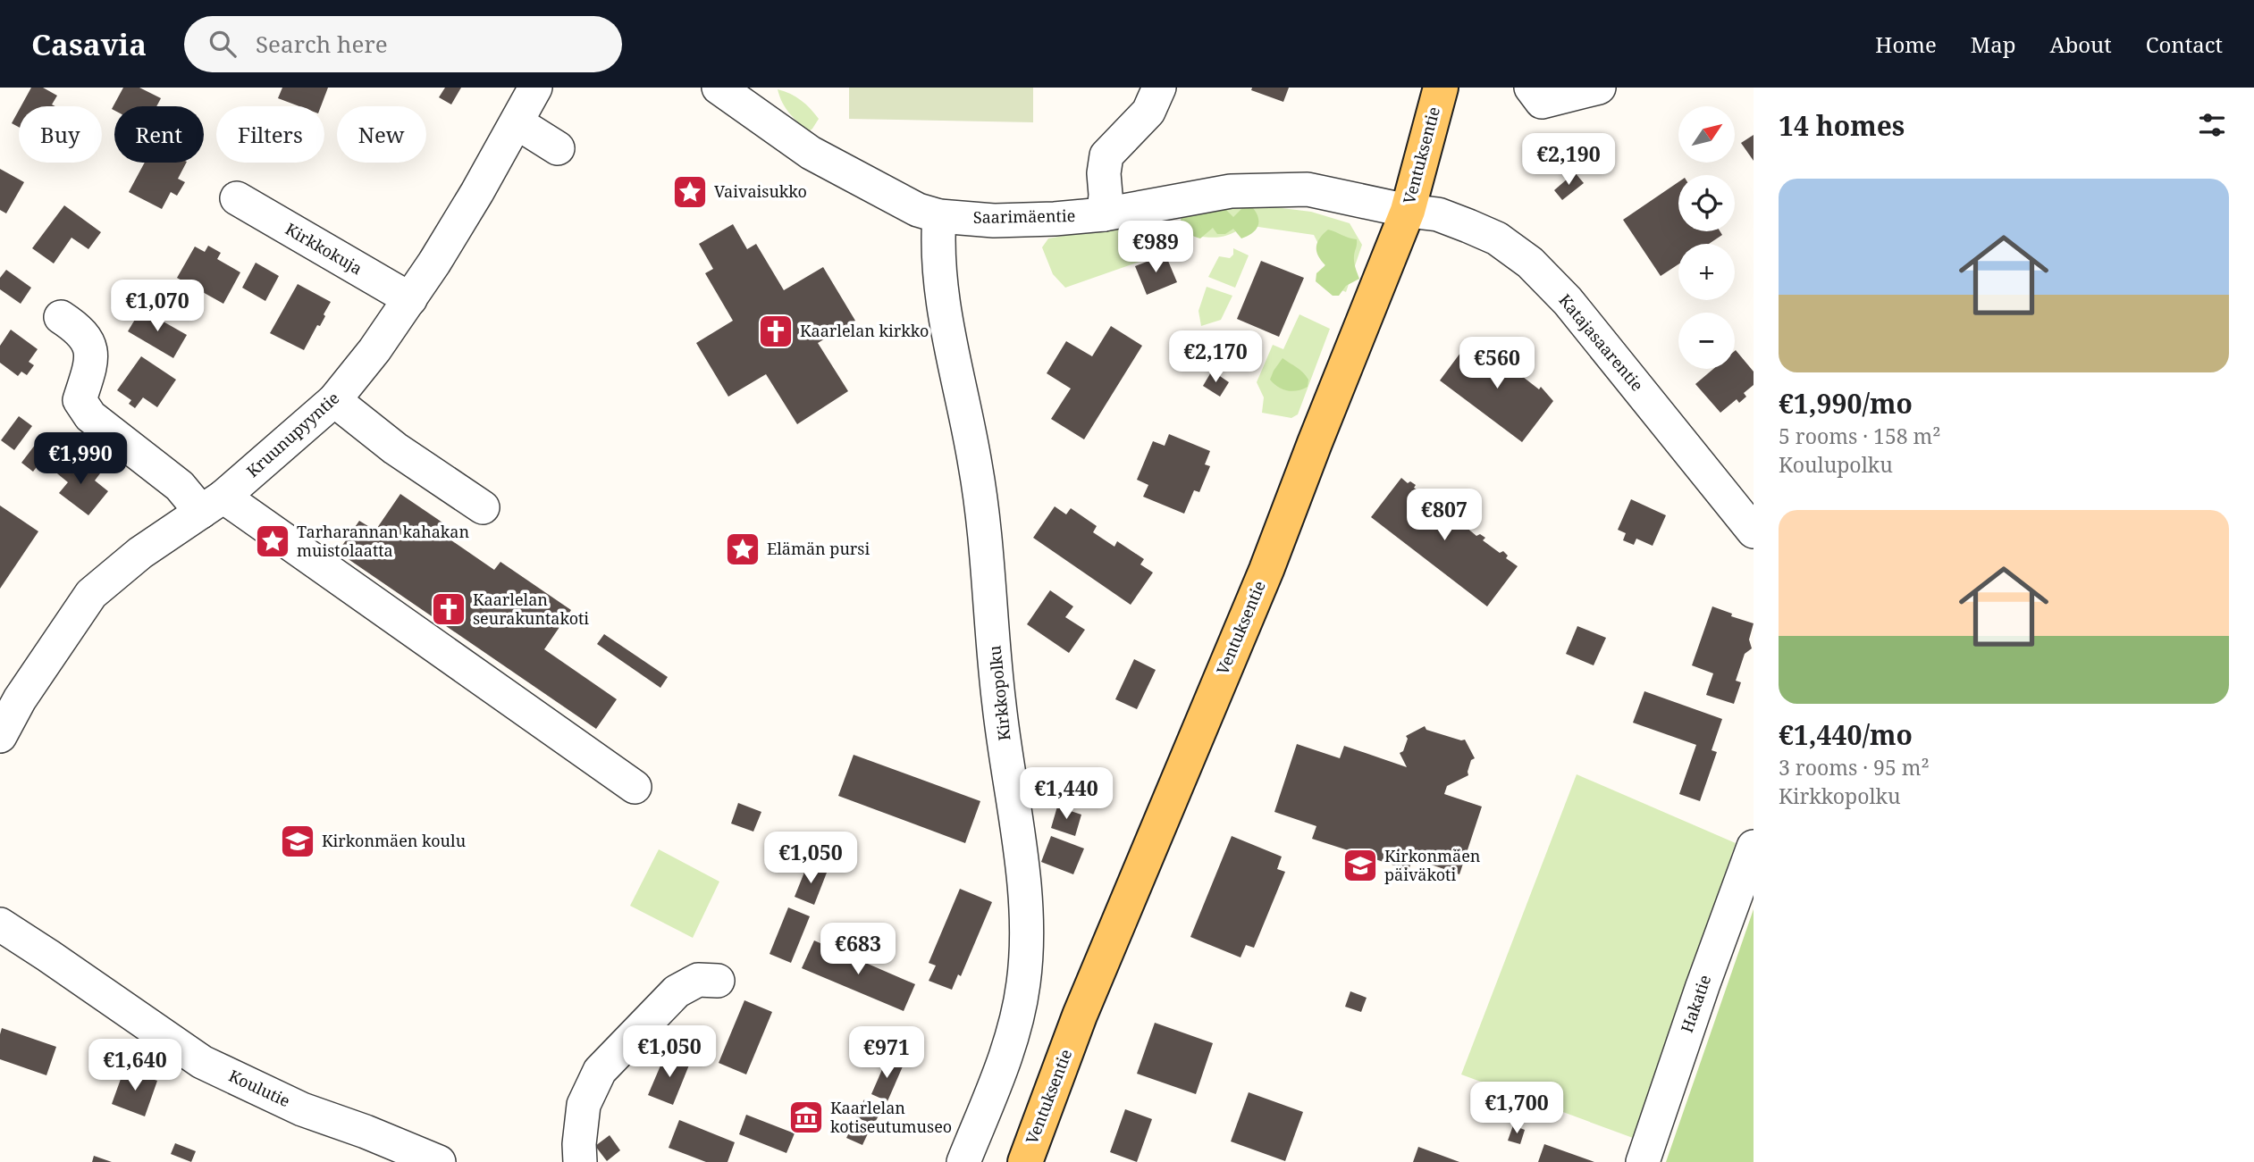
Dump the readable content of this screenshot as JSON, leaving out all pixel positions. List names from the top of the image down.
{
  "streets": {
    "main road": ["Ventuksentie"],
    "street": [
      "Saarimäentie",
      "Kirkkokuja",
      "Katajasaarentie",
      "Kruunupyyntie",
      "Kirkkopolku",
      "Hakatie",
      "Koulutie"
    ]
  },
  "crossings": [
    ["Ventuksentie", "Saarimäentie"],
    ["Ventuksentie", "Katajasaarentie"],
    ["Saarimäentie", "Katajasaarentie"],
    ["Saarimäentie", "Kirkkopolku"],
    ["Kirkkokuja", "Kruunupyyntie"]
  ],
  "places": {
    "place": ["Vaivaisukko", "Tarharannan kahakan muistolaatta", "Elämän pursi"],
    "church": ["Kaarlelan kirkko", "Kaarlelan seurakuntakoti"],
    "school or university": ["Kirkonmäen koulu", "Kirkonmäen päiväkoti"],
    "museum": ["Kaarlelan kotiseutumuseo"]
  },
  "north": "top right",
  "page": {
    "header": "Casavia",
    "search": "Search here",
    "nav": [
      "Home",
      "Map",
      "About",
      "Contact"
    ],
    "heading": "14 homes",
    "map_buttons": ["+", "−"],
    "chip": [
      "Buy",
      "Rent",
      "Filters",
      "New"
    ],
    "price": [
      "€2,190",
      "€989",
      "€1,070",
      "€2,170",
      "€560",
      "€1,990",
      "€807",
      "€1,440",
      "€1,050",
      "€683",
      "€1,050",
      "€971",
      "€1,640",
      "€1,700"
    ],
    "list": [
      {
        "name": "€1,990/mo",
        "note": "5 rooms · 158 m² · Koulupolku"
      },
      {
        "name": "€1,440/mo",
        "note": "3 rooms · 95 m² · Kirkkopolku"
      }
    ]
  }
}
